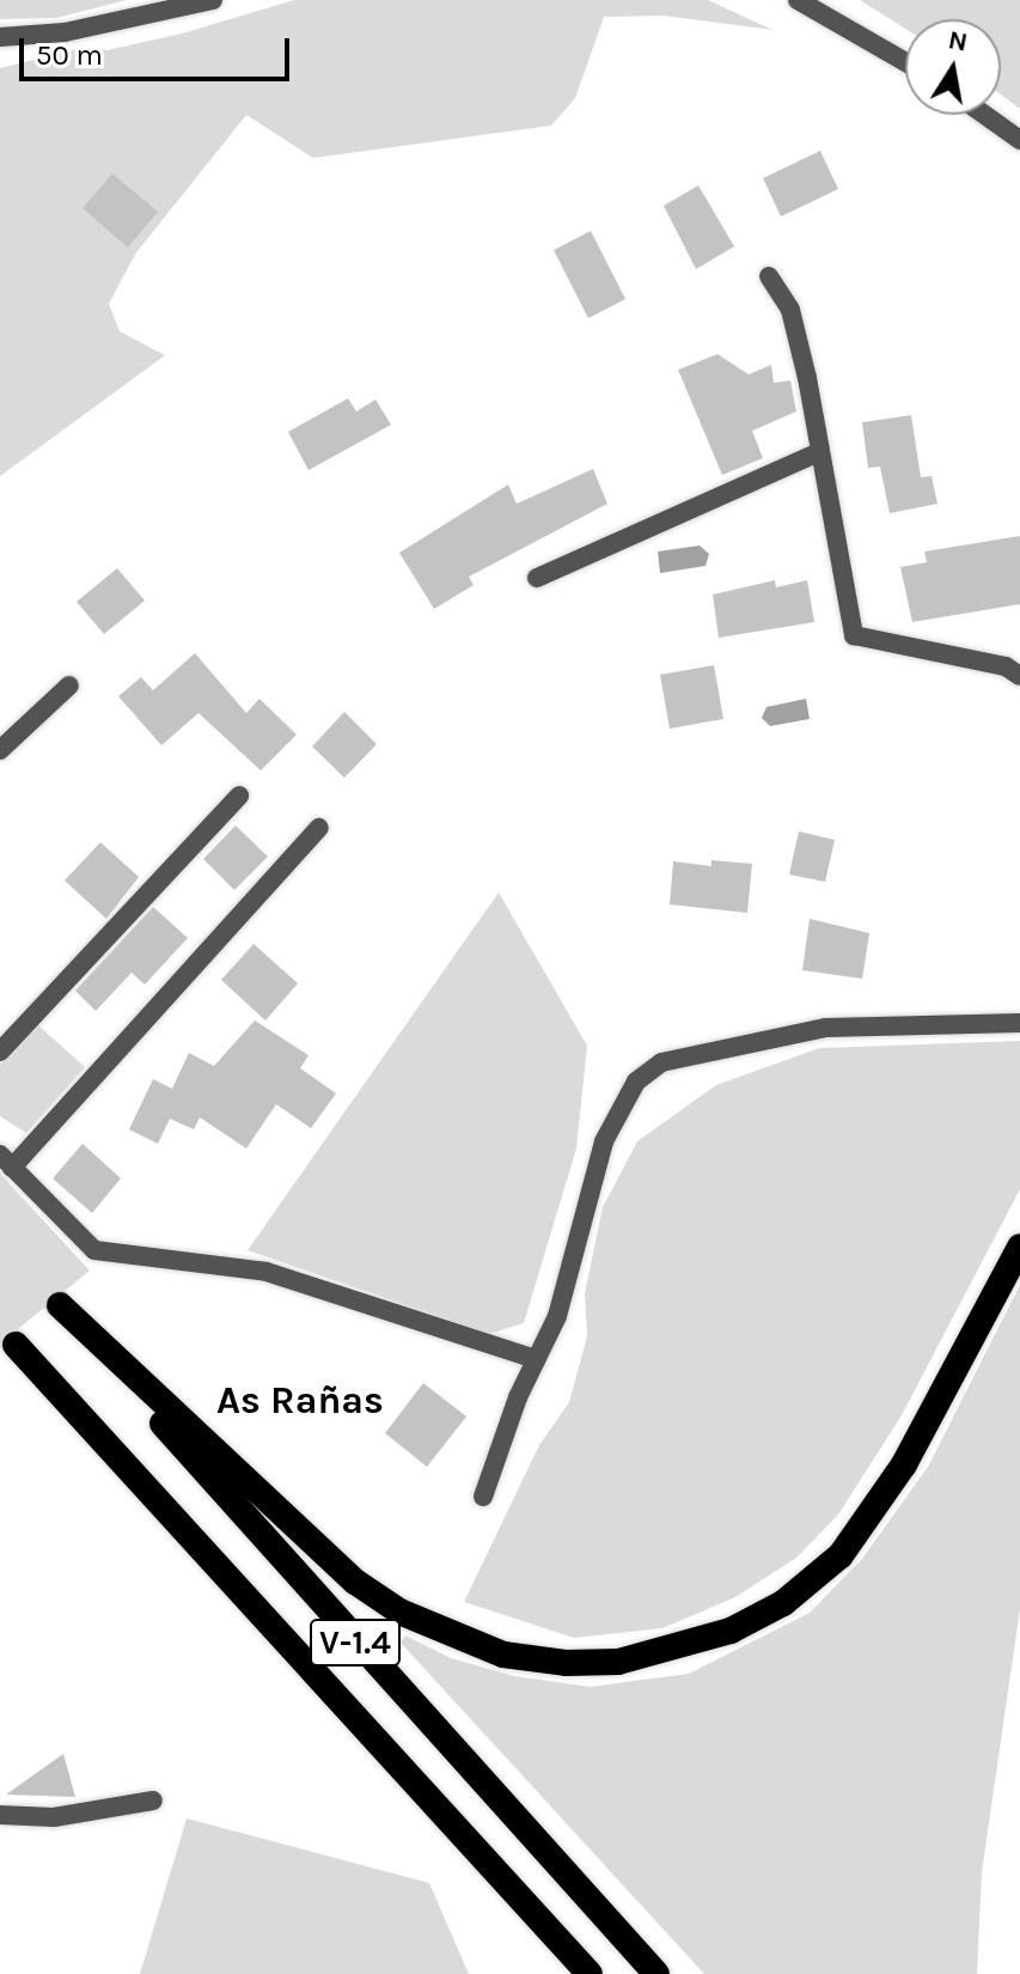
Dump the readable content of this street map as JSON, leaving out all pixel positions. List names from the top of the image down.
{
  "streets": {
    "highway": ["V-1.4"]
  },
  "districts": ["As Rañas"],
  "scale_bar": "50 m",
  "north": "top"
}
